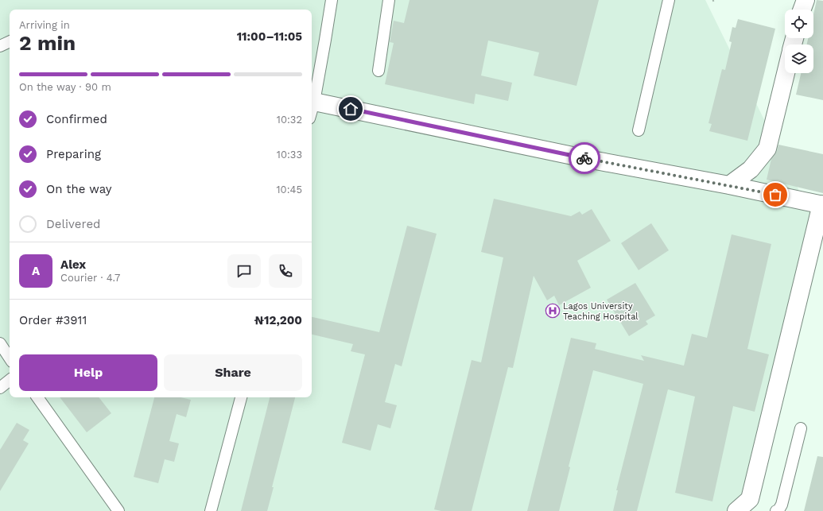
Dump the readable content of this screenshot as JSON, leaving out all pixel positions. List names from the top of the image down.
{
  "places": {
    "hospital": ["Lagos University Teaching Hospital"]
  },
  "page": {
    "heading": ["2 min", "Arriving in", "11:00–11:05"],
    "panel": [
      "Alex",
      "Courier · 4.7",
      "Order #3911",
      "₦12,200"
    ],
    "bar": "On the way · 90 m",
    "list": [
      ["Confirmed", "10:32"],
      ["Preparing", "10:33"],
      ["On the way", "10:45"],
      "Delivered"
    ],
    "round": "A",
    "buttons": ["Help", "Share"]
  }
}
